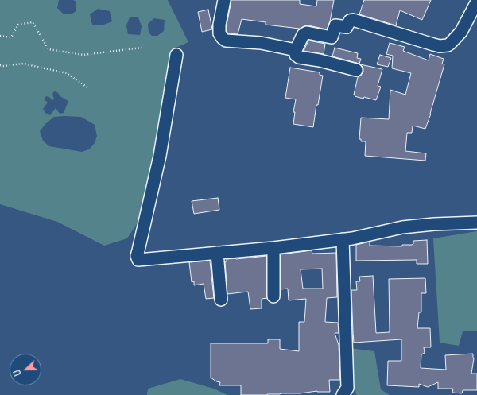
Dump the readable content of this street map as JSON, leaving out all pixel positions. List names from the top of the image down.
{
  "north": "left"
}
